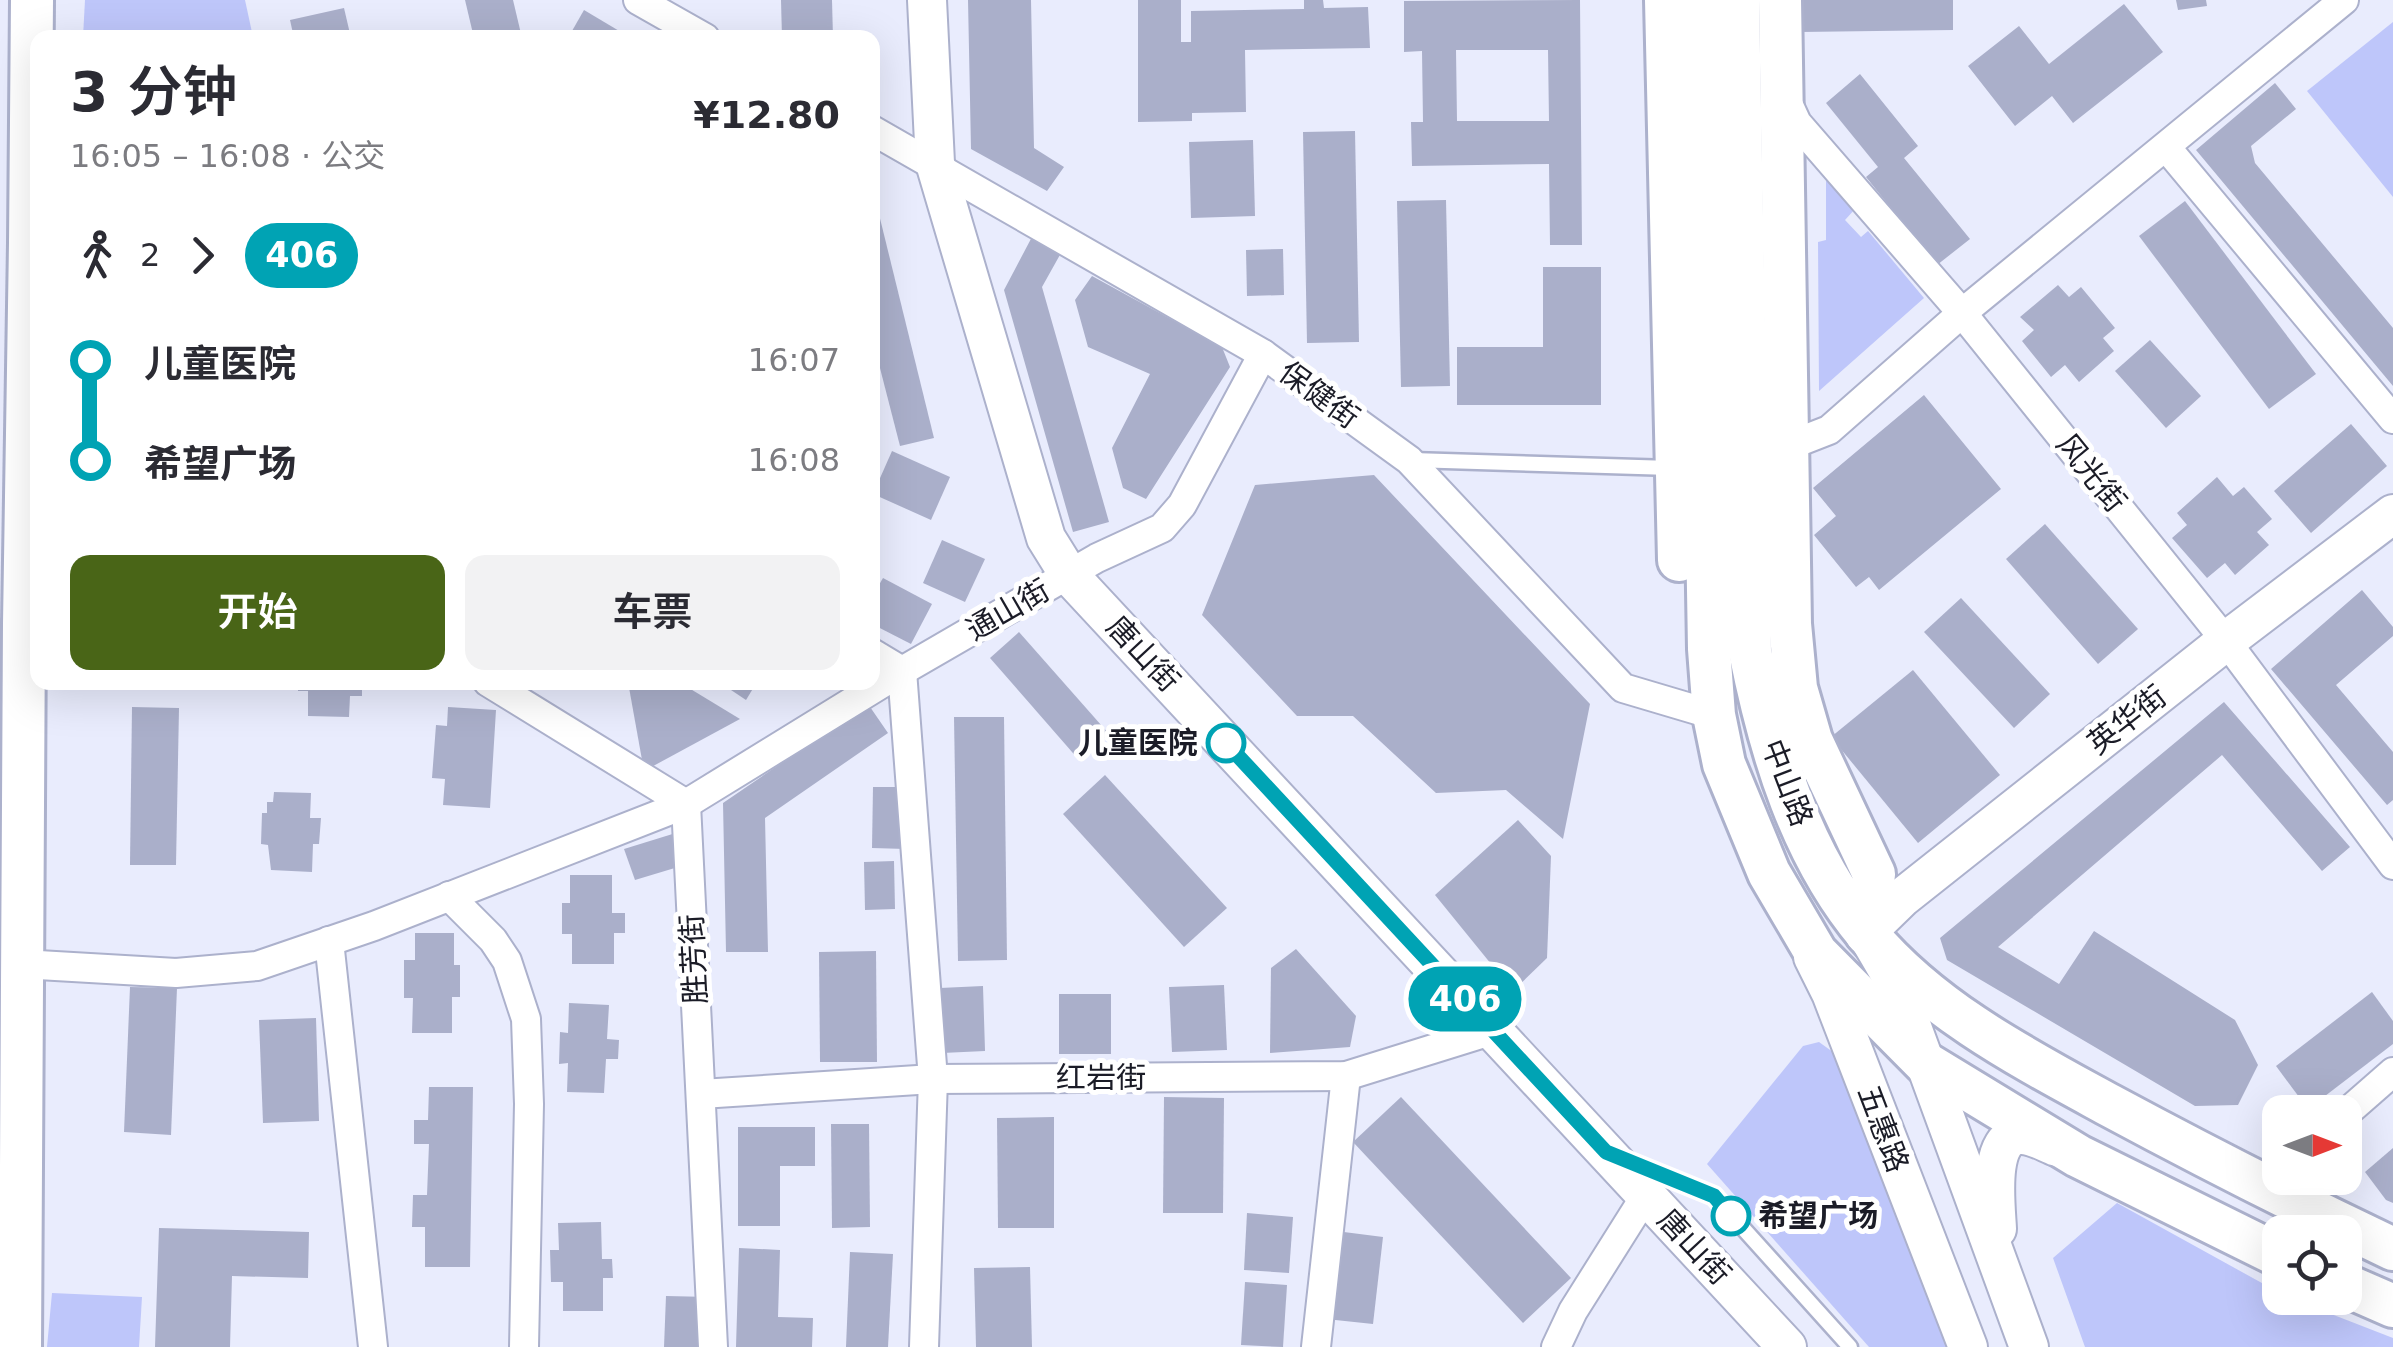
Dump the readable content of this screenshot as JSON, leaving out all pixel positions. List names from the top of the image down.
{
  "streets": {
    "main road": [
      "唐山街",
      "英华街",
      "中山路",
      "五惠路"
    ],
    "street": [
      "保健街",
      "风光街",
      "通山街",
      "胜芳街",
      "红岩街"
    ]
  },
  "crossings": [
    ["保健街", "通山街"],
    ["保健街", "唐山街"],
    ["保健街", "中山路"],
    ["风光街", "英华街"],
    ["通山街", "唐山街"],
    ["通山街", "胜芳街"],
    ["唐山街", "红岩街"],
    ["英华街", "中山路"],
    ["英华街", "五惠路"],
    ["中山路", "五惠路"],
    ["胜芳街", "红岩街"]
  ],
  "places": ["儿童医院", "希望广场"],
  "lines": ["bus line 406"],
  "north": "right",
  "page": {
    "on_map": "406",
    "heading": ["3 分钟", "16:05 – 16:08 · 公交", "¥12.80"],
    "legs": ["2", "406"],
    "list": [
      {
        "name": "儿童医院",
        "value": "16:07"
      },
      {
        "name": "希望广场",
        "value": "16:08"
      }
    ],
    "buttons": ["开始", "车票"]
  }
}
